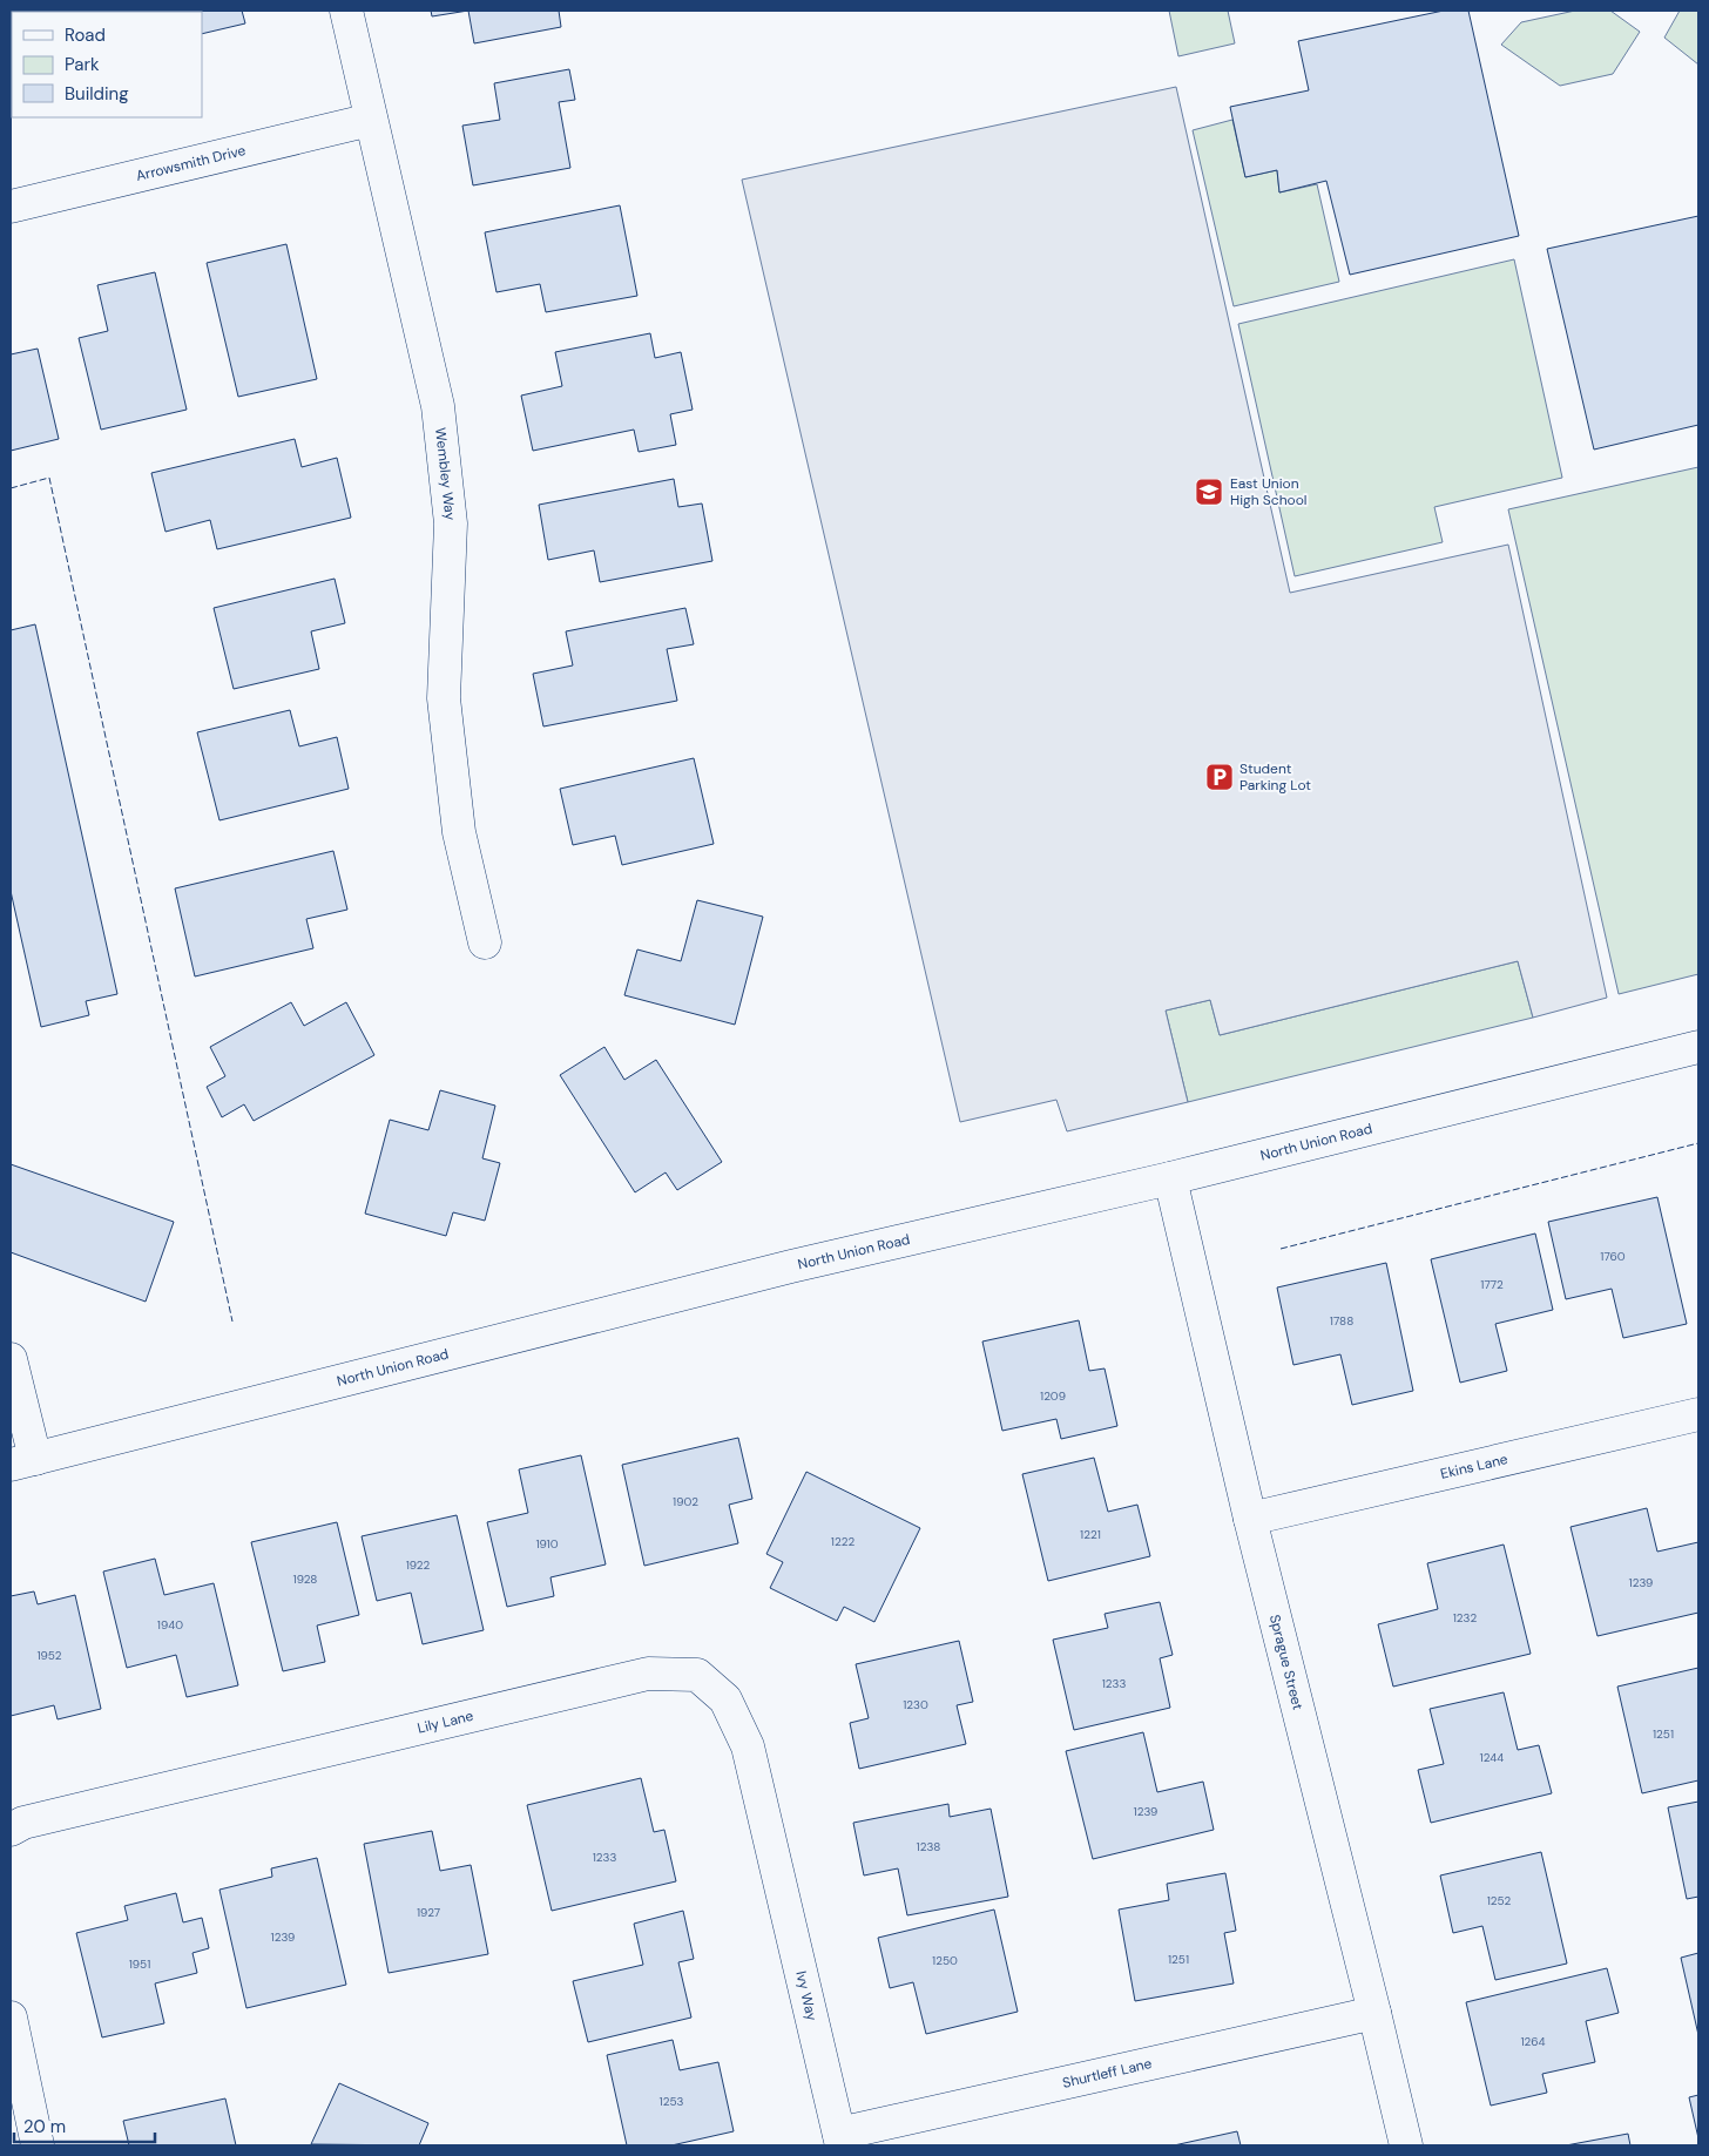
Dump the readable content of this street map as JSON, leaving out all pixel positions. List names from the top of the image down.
{
  "streets": {
    "street": [
      "Arrowsmith Drive",
      "Wembley Way",
      "North Union Road",
      "Ekins Lane",
      "Sprague Street",
      "Lily Lane",
      "Ivy Way",
      "Shurtleff Lane"
    ]
  },
  "crossings": [
    ["Arrowsmith Drive", "Wembley Way"],
    ["North Union Road", "Sprague Street"],
    ["Ekins Lane", "Sprague Street"],
    ["Sprague Street", "Shurtleff Lane"],
    ["Lily Lane", "Ivy Way"],
    ["Ivy Way", "Shurtleff Lane"]
  ],
  "places": {
    "school or university": ["East Union High School"],
    "parking": ["Student Parking Lot"]
  },
  "house_numbers": [
    "1760",
    "1772",
    "1788",
    "1209",
    "1902",
    "1221",
    "1222",
    "1910",
    "1922",
    "1928",
    "1239",
    "1232",
    "1940",
    "1952",
    "1233",
    "1230",
    "1251",
    "1244",
    "1239",
    "1238",
    "1233",
    "1252",
    "1927",
    "1239",
    "1251",
    "1250",
    "1951",
    "1264",
    "1253"
  ],
  "legend": ["Road", "Park", "Building"],
  "scale_bar": "20 m"
}
